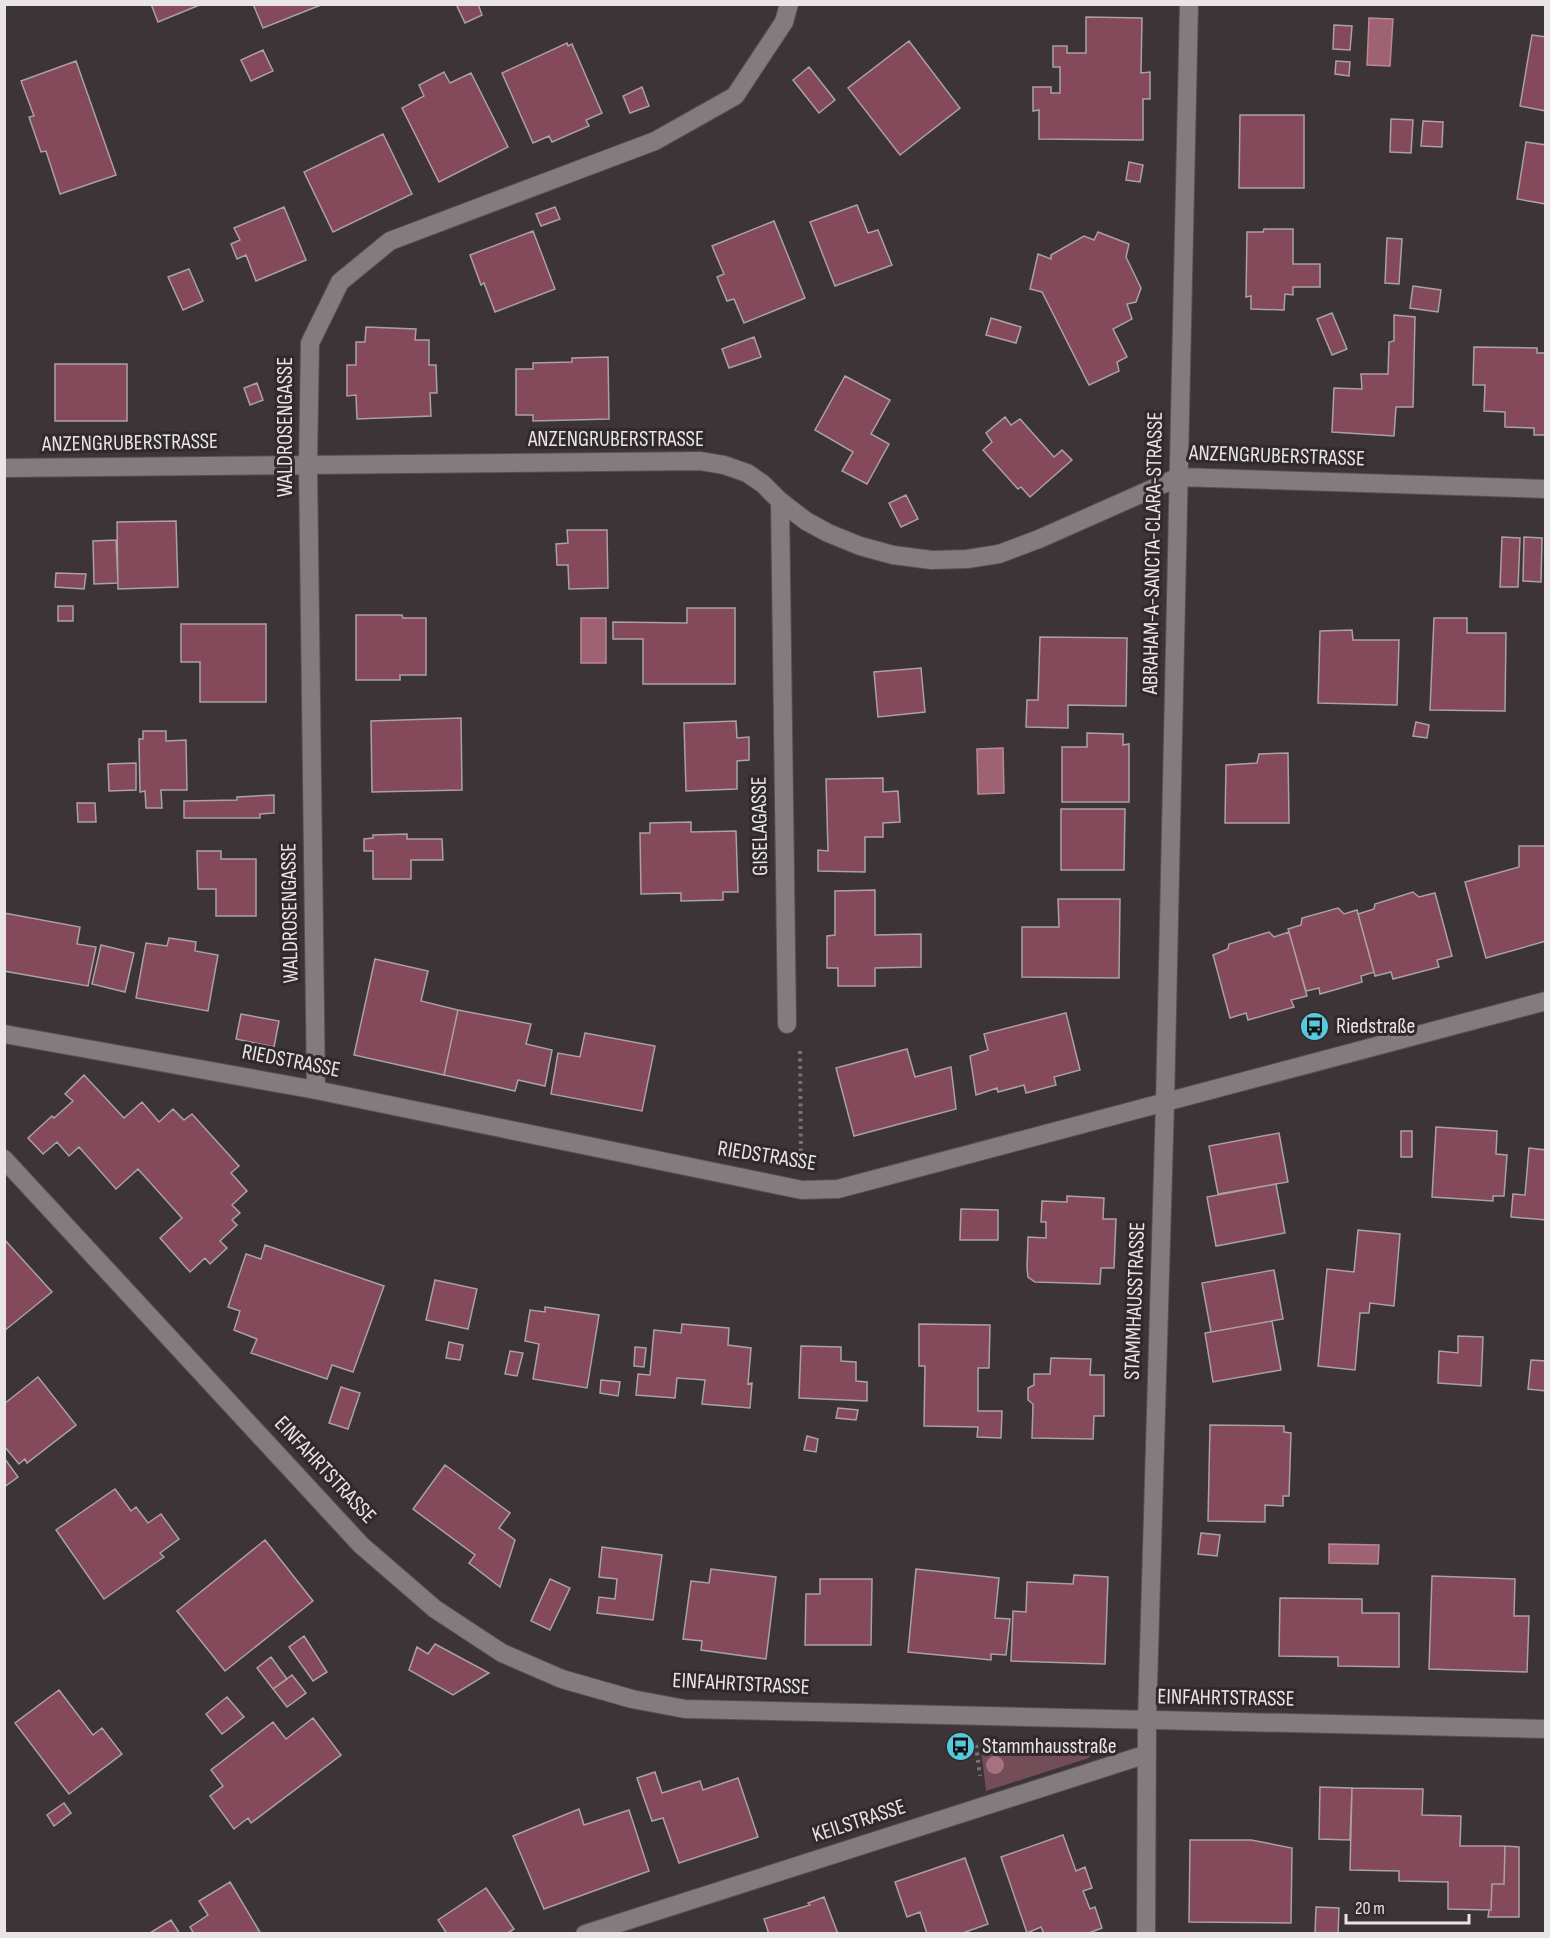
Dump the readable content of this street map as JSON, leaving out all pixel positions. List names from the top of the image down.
{
  "streets": {
    "street": [
      "WALDROSENGASSE",
      "ANZENGRUBERSTRASSE",
      "ABRAHAM-A-SANCTA-CLARA-STRASSE",
      "GISELAGASSE",
      "RIEDSTRASSE",
      "STAMMHAUSSTRASSE",
      "EINFAHRTSTRASSE",
      "KEILSTRASSE"
    ]
  },
  "crossings": [
    ["WALDROSENGASSE", "ANZENGRUBERSTRASSE"],
    ["WALDROSENGASSE", "RIEDSTRASSE"],
    ["ANZENGRUBERSTRASSE", "ABRAHAM-A-SANCTA-CLARA-STRASSE"],
    ["ANZENGRUBERSTRASSE", "GISELAGASSE"],
    ["ABRAHAM-A-SANCTA-CLARA-STRASSE", "RIEDSTRASSE"],
    ["ABRAHAM-A-SANCTA-CLARA-STRASSE", "STAMMHAUSSTRASSE"],
    ["RIEDSTRASSE", "STAMMHAUSSTRASSE"],
    ["STAMMHAUSSTRASSE", "EINFAHRTSTRASSE"],
    ["STAMMHAUSSTRASSE", "KEILSTRASSE"]
  ],
  "places": {
    "bus stop": ["Riedstraße", "Stammhausstraße"]
  },
  "scale_bar": "20 m"
}
